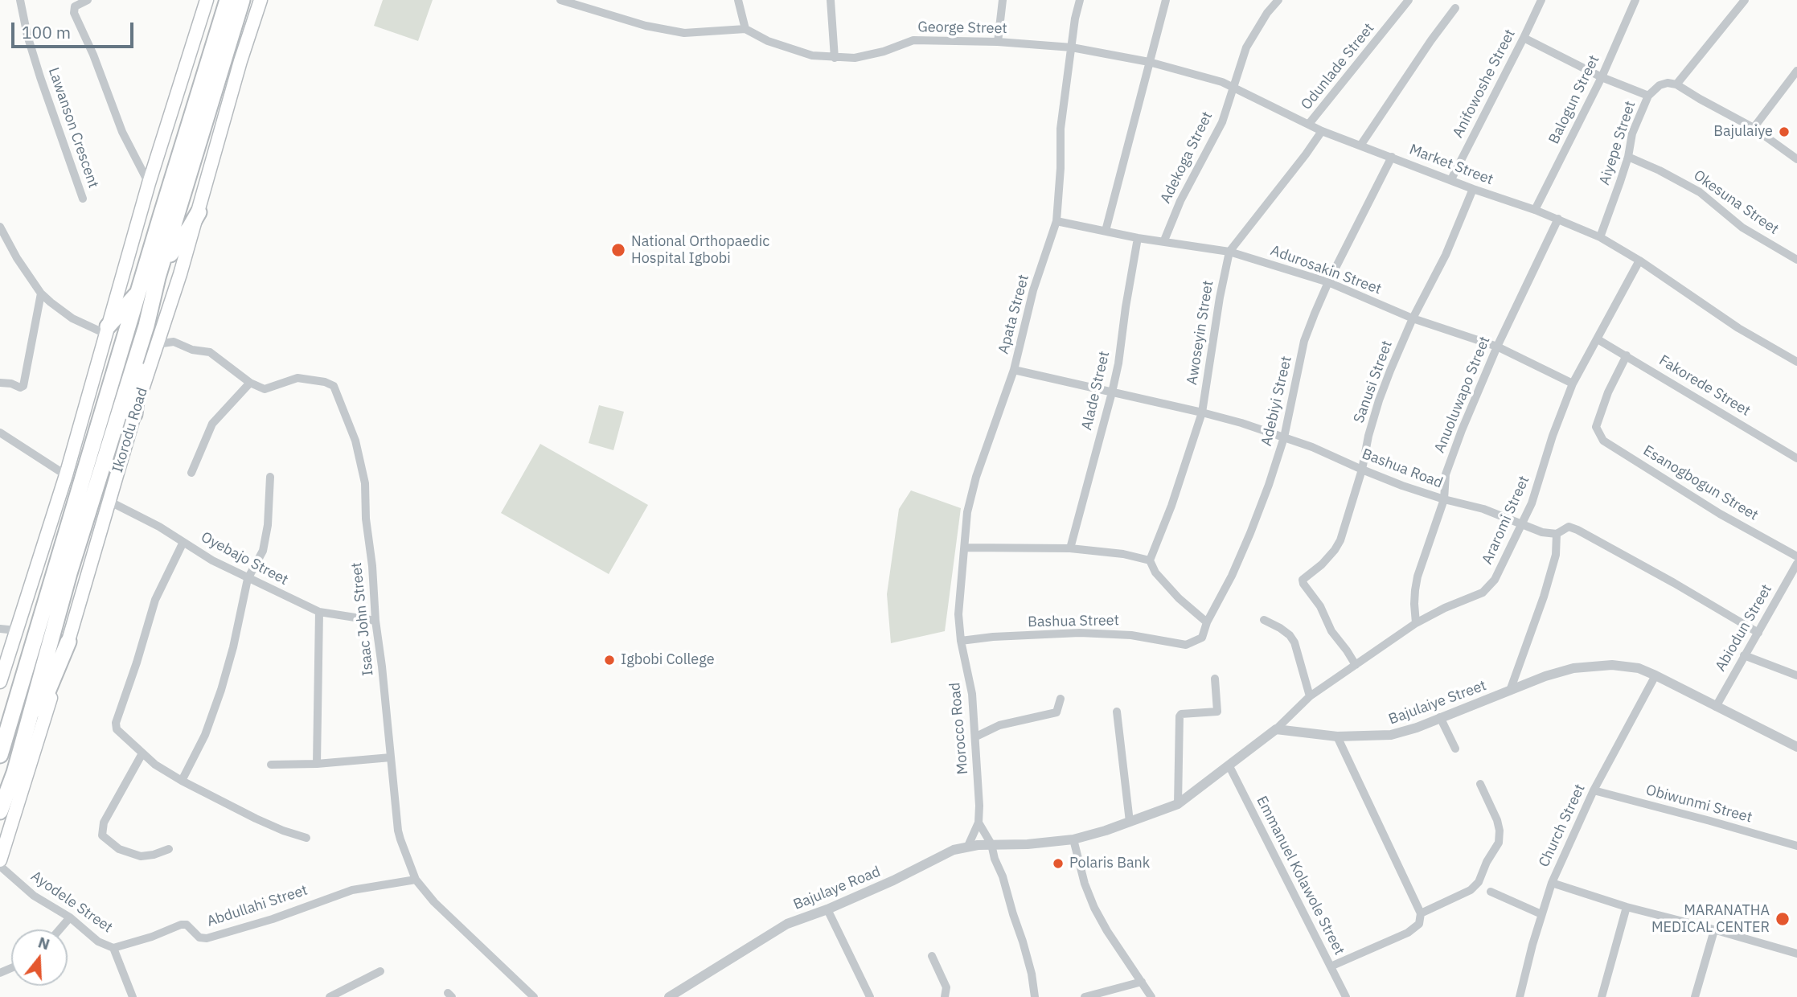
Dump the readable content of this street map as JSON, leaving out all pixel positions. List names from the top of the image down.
{
  "streets": {
    "highway": ["Ikorodu Road"],
    "street": [
      "George Street",
      "Odunlade Street",
      "Anifowoshe Street",
      "Balogun Street",
      "Lawanson Crescent",
      "Aiyepe Street",
      "Adekoga Street",
      "Market Street",
      "Okesuna Street",
      "Adurosakin Street",
      "Apata Street",
      "Awoseyin Street",
      "Sanusi Street",
      "Fakorede Street",
      "Alade Street",
      "Anuoluwapo Street",
      "Adebiyi Street",
      "Bashua Road",
      "Esanogbogun Street",
      "Araromi Street",
      "Oyebajo Street",
      "Isaac John Street",
      "Bashua Street",
      "Abiodun Street",
      "Bajulaiye Street",
      "Morocco Road",
      "Obiwunmi Street",
      "Church Street",
      "Emmanuel Kolawole Street",
      "Bajulaye Road",
      "Ayodele Street",
      "Abdullahi Street"
    ]
  },
  "crossings": [
    ["George Street", "Market Street"],
    ["George Street", "Apata Street"],
    ["Odunlade Street", "Market Street"],
    ["Anifowoshe Street", "Market Street"],
    ["Balogun Street", "Market Street"],
    ["Aiyepe Street", "Market Street"],
    ["Aiyepe Street", "Okesuna Street"],
    ["Adekoga Street", "Market Street"],
    ["Adekoga Street", "Adurosakin Street"],
    ["Market Street", "Apata Street"],
    ["Market Street", "Awoseyin Street"],
    ["Market Street", "Sanusi Street"],
    ["Market Street", "Anuoluwapo Street"],
    ["Market Street", "Adebiyi Street"],
    ["Market Street", "Araromi Street"],
    ["Adurosakin Street", "Apata Street"],
    ["Adurosakin Street", "Awoseyin Street"],
    ["Adurosakin Street", "Sanusi Street"],
    ["Adurosakin Street", "Alade Street"],
    ["Adurosakin Street", "Anuoluwapo Street"],
    ["Adurosakin Street", "Adebiyi Street"],
    ["Adurosakin Street", "Araromi Street"],
    ["Apata Street", "Bashua Road"],
    ["Apata Street", "Bashua Street"],
    ["Apata Street", "Morocco Road"],
    ["Awoseyin Street", "Bashua Road"],
    ["Sanusi Street", "Bashua Road"],
    ["Sanusi Street", "Araromi Street"],
    ["Fakorede Street", "Esanogbogun Street"],
    ["Fakorede Street", "Araromi Street"],
    ["Alade Street", "Bashua Road"],
    ["Anuoluwapo Street", "Bashua Road"],
    ["Anuoluwapo Street", "Araromi Street"],
    ["Adebiyi Street", "Bashua Road"],
    ["Adebiyi Street", "Bashua Street"],
    ["Ikorodu Road", "Oyebajo Street"],
    ["Bashua Road", "Araromi Street"],
    ["Bashua Road", "Abiodun Street"],
    ["Araromi Street", "Bajulaiye Street"],
    ["Oyebajo Street", "Isaac John Street"],
    ["Isaac John Street", "Abdullahi Street"],
    ["Bashua Street", "Morocco Road"],
    ["Abiodun Street", "Bajulaiye Street"],
    ["Bajulaiye Street", "Church Street"],
    ["Morocco Road", "Bajulaye Road"],
    ["Obiwunmi Street", "Church Street"],
    ["Ayodele Street", "Abdullahi Street"]
  ],
  "places": [
    "Bajulaiye",
    "National Orthopaedic Hospital Igbobi",
    "Igbobi College",
    "Polaris Bank",
    "MARANATHA MEDICAL CENTER"
  ],
  "scale_bar": "100 m",
  "north": "top"
}
